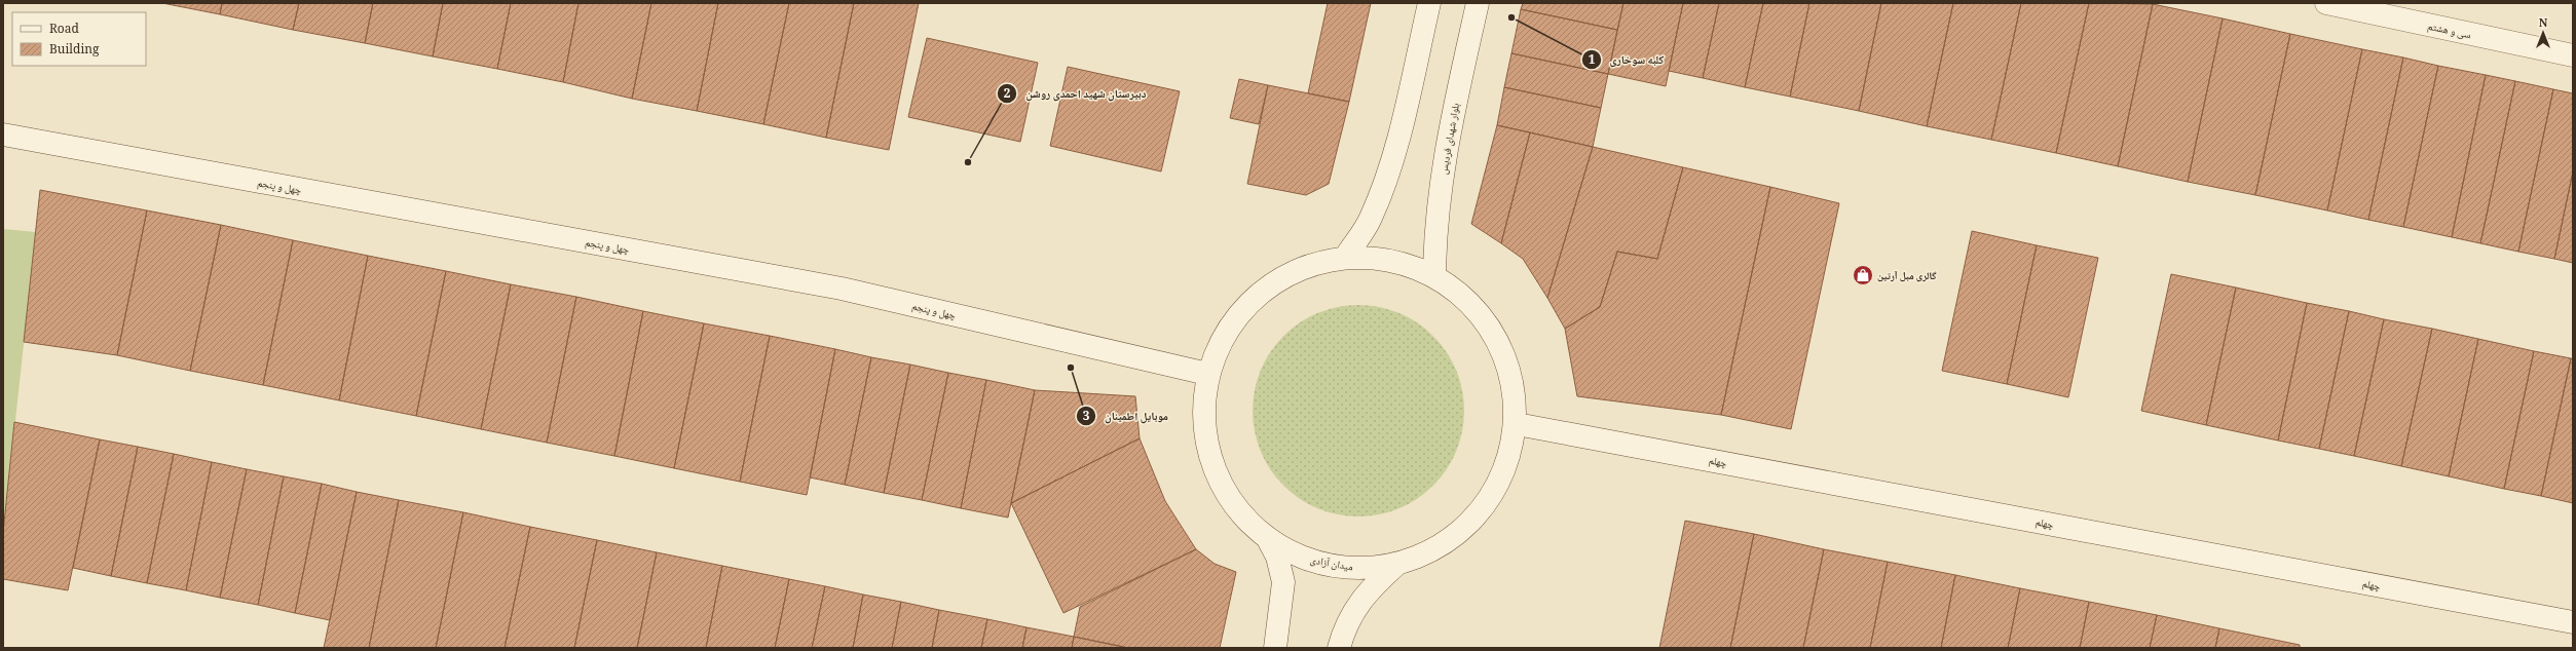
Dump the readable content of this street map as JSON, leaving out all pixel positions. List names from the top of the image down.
{
  "streets": {
    "street": [
      "سی و هشتم",
      "بلوار شهدای فردیس",
      "چهل و پنجم",
      "چهلم",
      "میدان آزادی"
    ]
  },
  "crossings": [
    ["بلوار شهدای فردیس", "میدان آزادی"],
    ["چهل و پنجم", "میدان آزادی"],
    ["چهلم", "میدان آزادی"]
  ],
  "places": {
    "other": ["کلبه سوخاری", "دبیرستان شهید احمدی روشن", "موبایل اطمینان"],
    "shop": ["گالری مبل آرتین"]
  },
  "legend": ["Road", "Building"],
  "north": "top"
}
